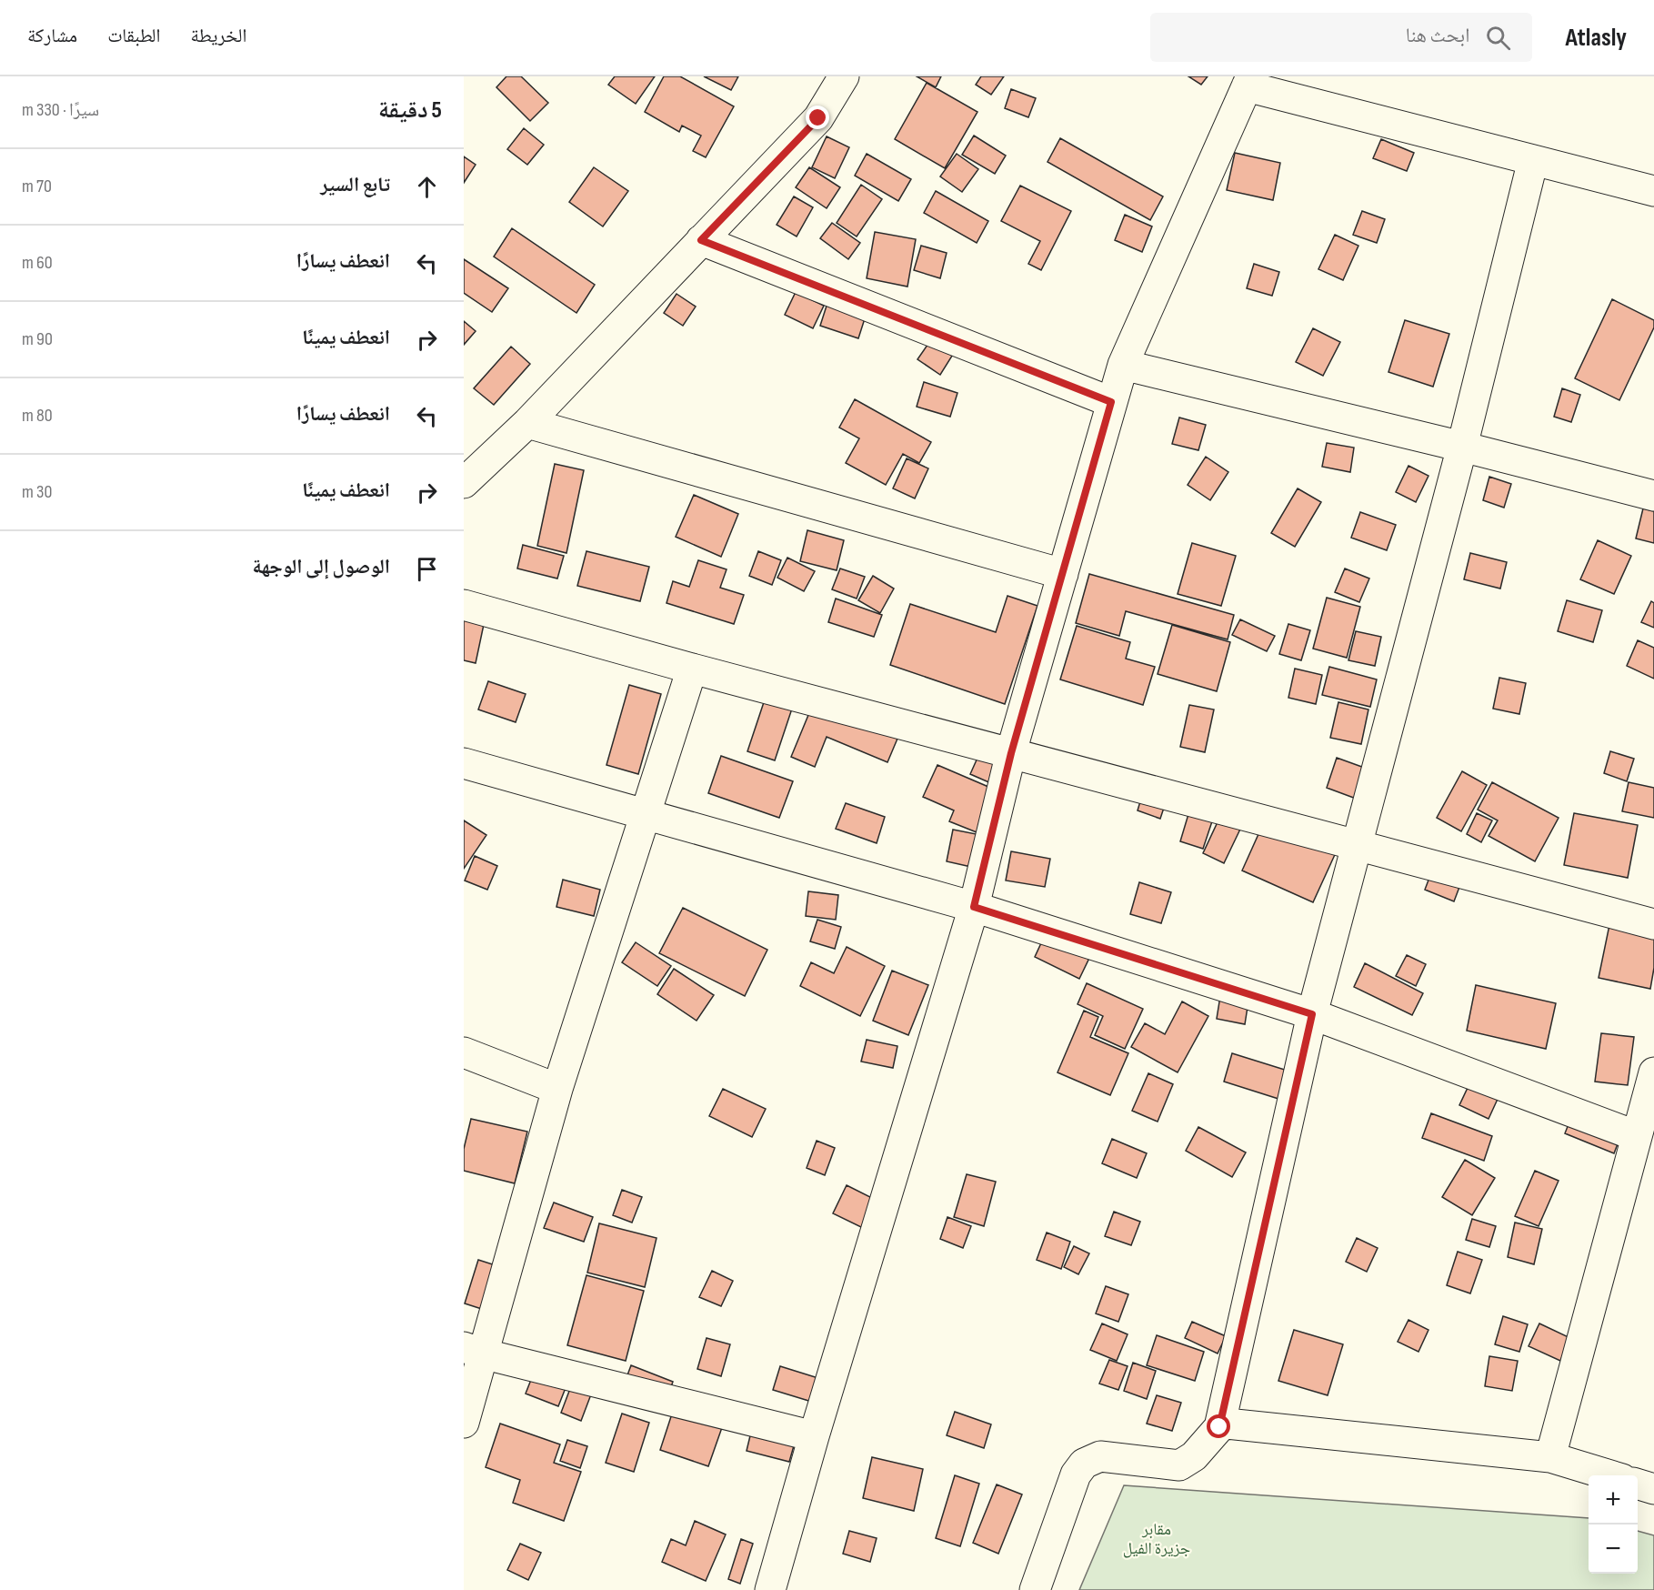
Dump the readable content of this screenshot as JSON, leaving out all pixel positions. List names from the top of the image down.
{
  "parks": ["مقابر جزيرة الفيل"],
  "page": {
    "header": "Atlasly",
    "search": "ابحث هنا",
    "nav": ["الخريطة", "الطبقات", "مشاركة"],
    "heading": ["5 دقيقة", "سيرًا · 330 m"],
    "list": [
      ["تابع السير", "70 m"],
      ["انعطف يسارًا", "60 m"],
      ["انعطف يمينًا", "90 m"],
      ["انعطف يسارًا", "80 m"],
      ["انعطف يمينًا", "30 m"],
      "الوصول إلى الوجهة"
    ],
    "map_buttons": ["+", "−"]
  }
}
